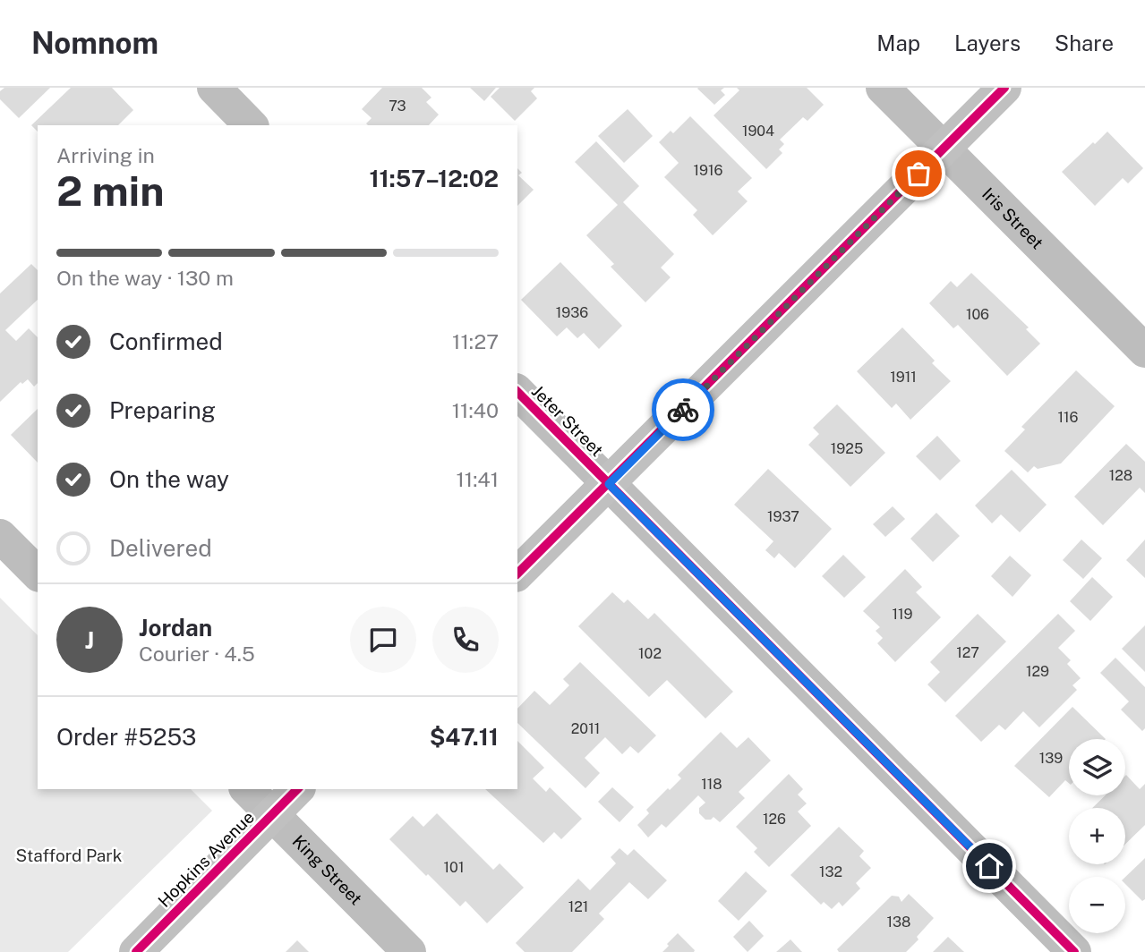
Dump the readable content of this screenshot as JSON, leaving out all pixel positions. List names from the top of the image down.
{
  "streets": {
    "street": [
      "Iris Street",
      "Jeter Street",
      "Hopkins Avenue",
      "King Street"
    ]
  },
  "crossings": [
    ["Hopkins Avenue", "King Street"]
  ],
  "parks": ["Stafford Park"],
  "house_numbers": [
    "73",
    "1904",
    "1916",
    "1936",
    "106",
    "1911",
    "116",
    "1925",
    "128",
    "1937",
    "119",
    "127",
    "102",
    "129",
    "2011",
    "139",
    "118",
    "126",
    "101",
    "132",
    "121",
    "138"
  ],
  "page": {
    "header": "Nomnom",
    "nav": ["Map", "Layers", "Share"],
    "heading": ["2 min", "Arriving in", "11:57–12:02"],
    "panel": [
      "Jordan",
      "Courier · 4.5",
      "Order #5253",
      "$47.11"
    ],
    "bar": "On the way · 130 m",
    "list": [
      ["Confirmed", "11:27"],
      ["Preparing", "11:40"],
      ["On the way", "11:41"],
      "Delivered"
    ],
    "round": "J",
    "map_buttons": ["+", "−"]
  }
}
